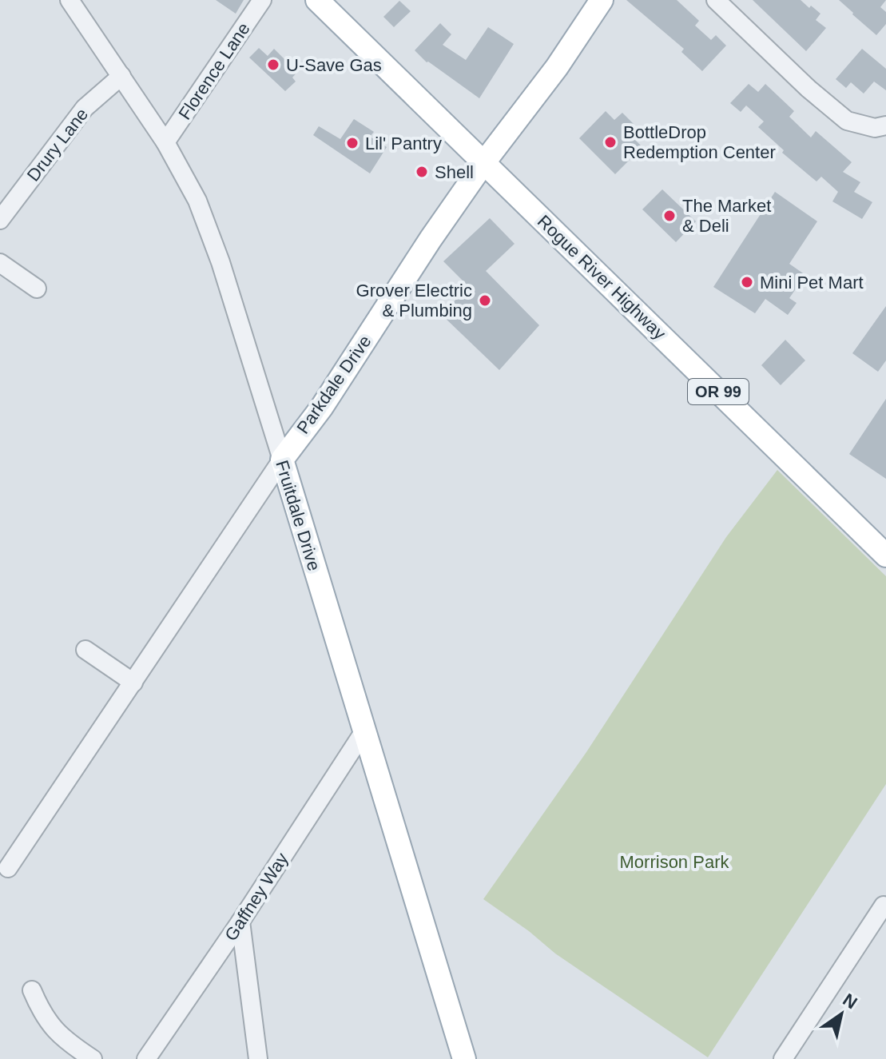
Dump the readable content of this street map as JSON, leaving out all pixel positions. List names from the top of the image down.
{
  "streets": {
    "main road": [
      "Rogue River Highway",
      "Parkdale Drive",
      "OR 99",
      "Fruitdale Drive"
    ],
    "street": ["Florence Lane", "Drury Lane", "Gaffney Way"]
  },
  "crossings": [
    ["Florence Lane", "Fruitdale Drive"],
    ["Drury Lane", "Fruitdale Drive"],
    ["Rogue River Highway", "Parkdale Drive"],
    ["Parkdale Drive", "Fruitdale Drive"],
    ["Fruitdale Drive", "Gaffney Way"]
  ],
  "parks": ["Morrison Park"],
  "places": [
    "U-Save Gas",
    "BottleDrop Redemption Center",
    "Lil' Pantry",
    "Shell",
    "The Market & Deli",
    "Mini Pet Mart",
    "Grover Electric & Plumbing"
  ],
  "north": "top right"
}
